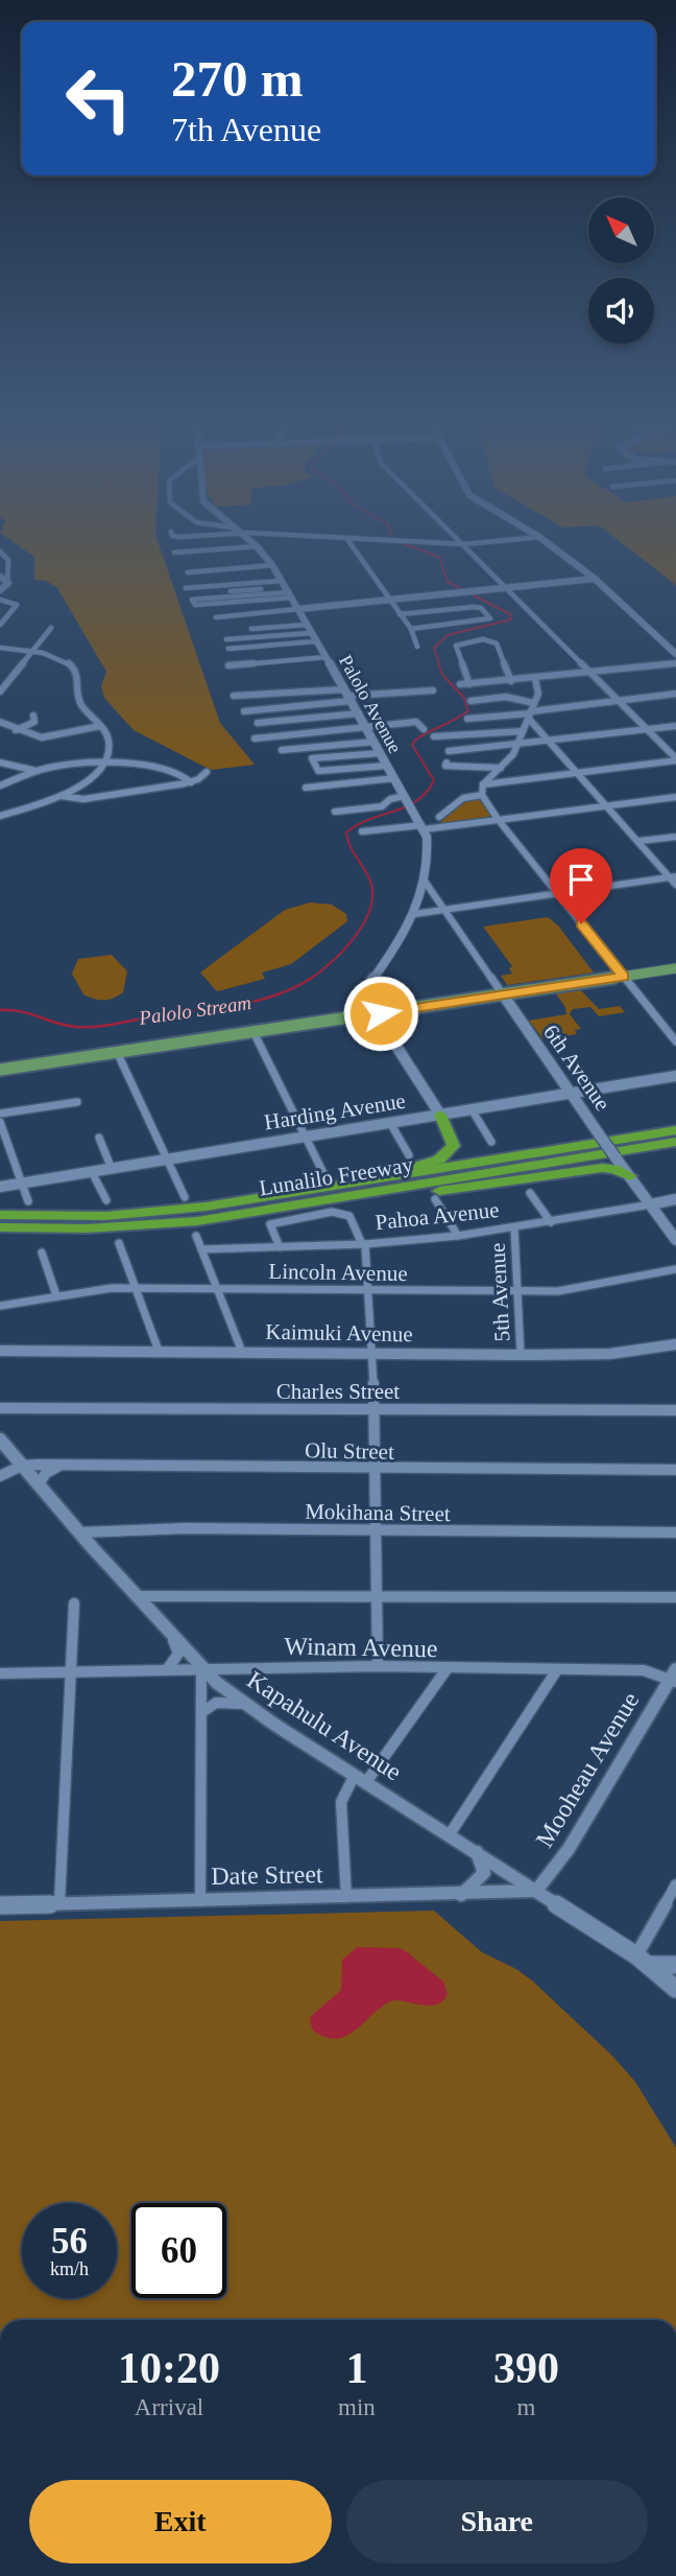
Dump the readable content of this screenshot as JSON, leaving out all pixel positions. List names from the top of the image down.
{
  "streets": {
    "highway": ["Lunalilo Freeway"],
    "street": [
      "Palolo Avenue",
      "6th Avenue",
      "Harding Avenue",
      "Pahoa Avenue",
      "Lincoln Avenue",
      "5th Avenue",
      "Kaimuki Avenue",
      "Charles Street",
      "Olu Street",
      "Mokihana Street",
      "Winam Avenue",
      "Kapahulu Avenue",
      "Mooheau Avenue",
      "Date Street"
    ]
  },
  "crossings": [
    ["Palolo Avenue", "6th Avenue"],
    ["6th Avenue", "Harding Avenue"],
    ["6th Avenue", "Pahoa Avenue"],
    ["Pahoa Avenue", "5th Avenue"],
    ["Lincoln Avenue", "5th Avenue"],
    ["5th Avenue", "Kaimuki Avenue"],
    ["Olu Street", "Kapahulu Avenue"],
    ["Mokihana Street", "Kapahulu Avenue"],
    ["Winam Avenue", "Kapahulu Avenue"],
    ["Winam Avenue", "Mooheau Avenue"],
    ["Kapahulu Avenue", "Mooheau Avenue"],
    ["Kapahulu Avenue", "Date Street"],
    ["Mooheau Avenue", "Date Street"]
  ],
  "water": ["Palolo Stream"],
  "north": "top left",
  "page": {
    "turn": ["270 m", "7th Avenue"],
    "speed": "56 km/h",
    "limit": "60",
    "eta": [
      "10:20",
      "Arrival",
      "1",
      "min",
      "390",
      "m"
    ],
    "buttons": ["Exit", "Share"]
  }
}
